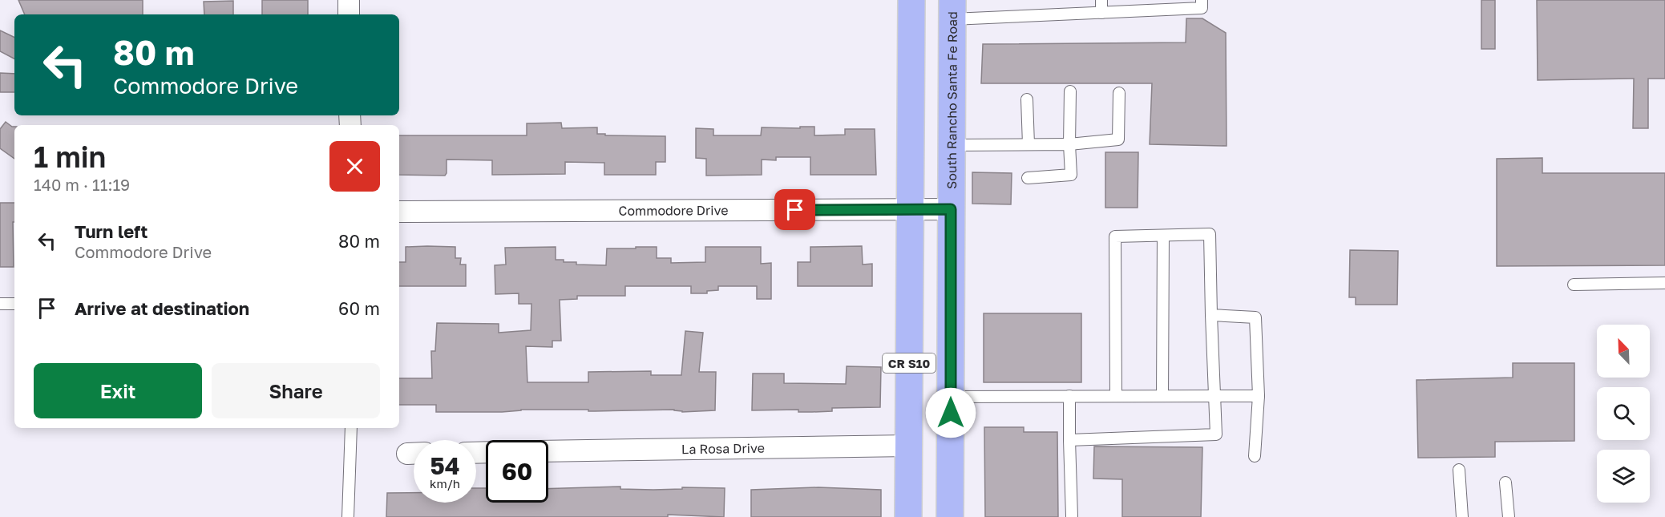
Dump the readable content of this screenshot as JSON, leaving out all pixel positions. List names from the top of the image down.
{
  "streets": {
    "main road": ["South Rancho Santa Fe Road", "CR S10"],
    "street": ["Commodore Drive", "La Rosa Drive"]
  },
  "crossings": [
    ["South Rancho Santa Fe Road", "Commodore Drive"],
    ["Commodore Drive", "CR S10"],
    ["CR S10", "La Rosa Drive"]
  ],
  "north": "top left",
  "page": {
    "turn": ["80 m", "Commodore Drive"],
    "heading": ["1 min", "140 m · 11:19"],
    "list": [
      {
        "name": "Turn left",
        "note": "Commodore Drive",
        "value": "80 m"
      },
      {
        "name": "Arrive at destination",
        "value": "60 m"
      }
    ],
    "buttons": ["Exit", "Share"],
    "speed": "54 km/h",
    "limit": "60"
  }
}
